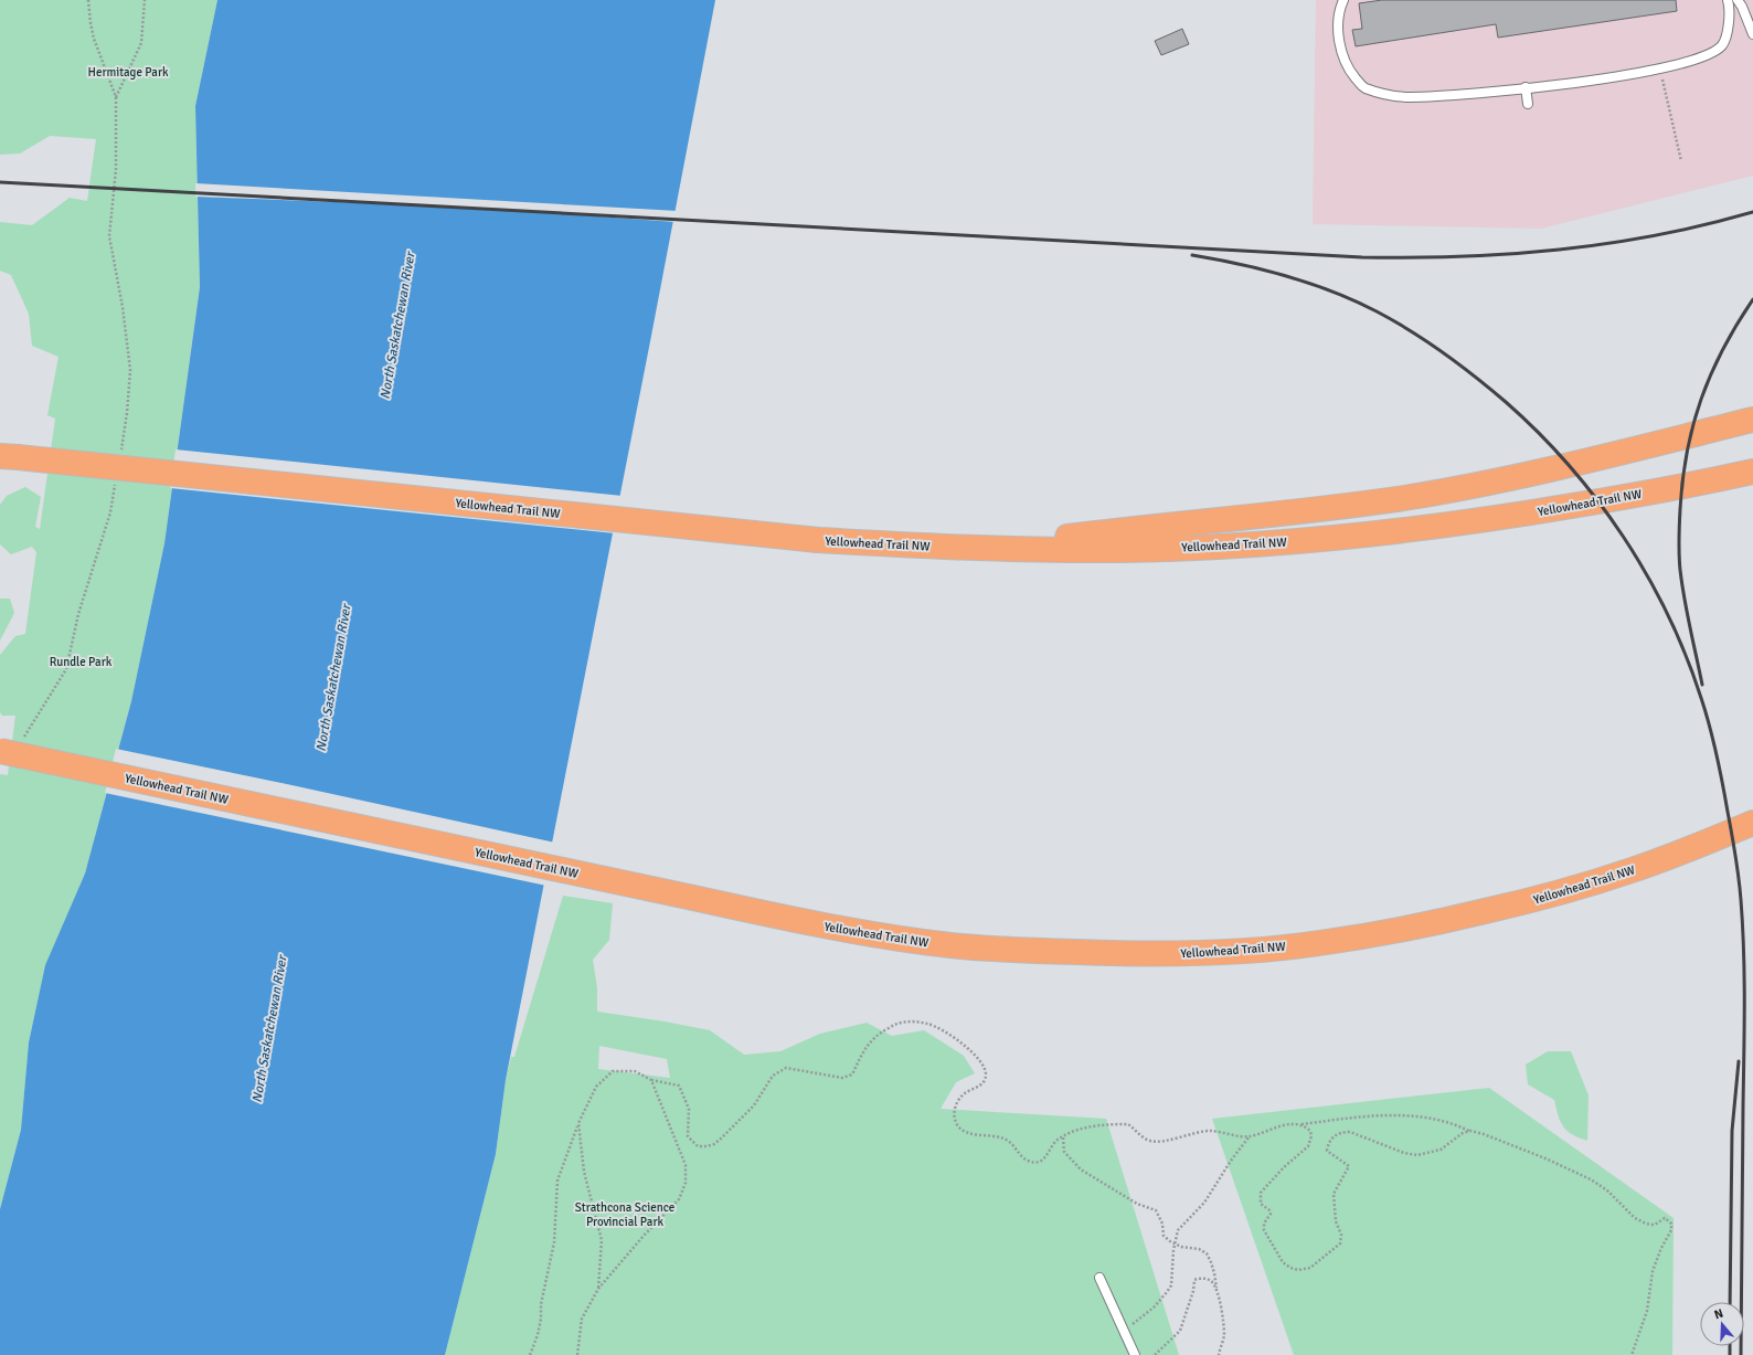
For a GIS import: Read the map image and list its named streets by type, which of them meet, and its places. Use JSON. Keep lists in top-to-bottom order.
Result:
{
  "streets": {
    "highway": ["Yellowhead Trail NW"]
  },
  "water": ["North Saskatchewan River"],
  "parks": ["Hermitage Park", "Rundle Park", "Strathcona Science Provincial Park"],
  "north": "top"
}
